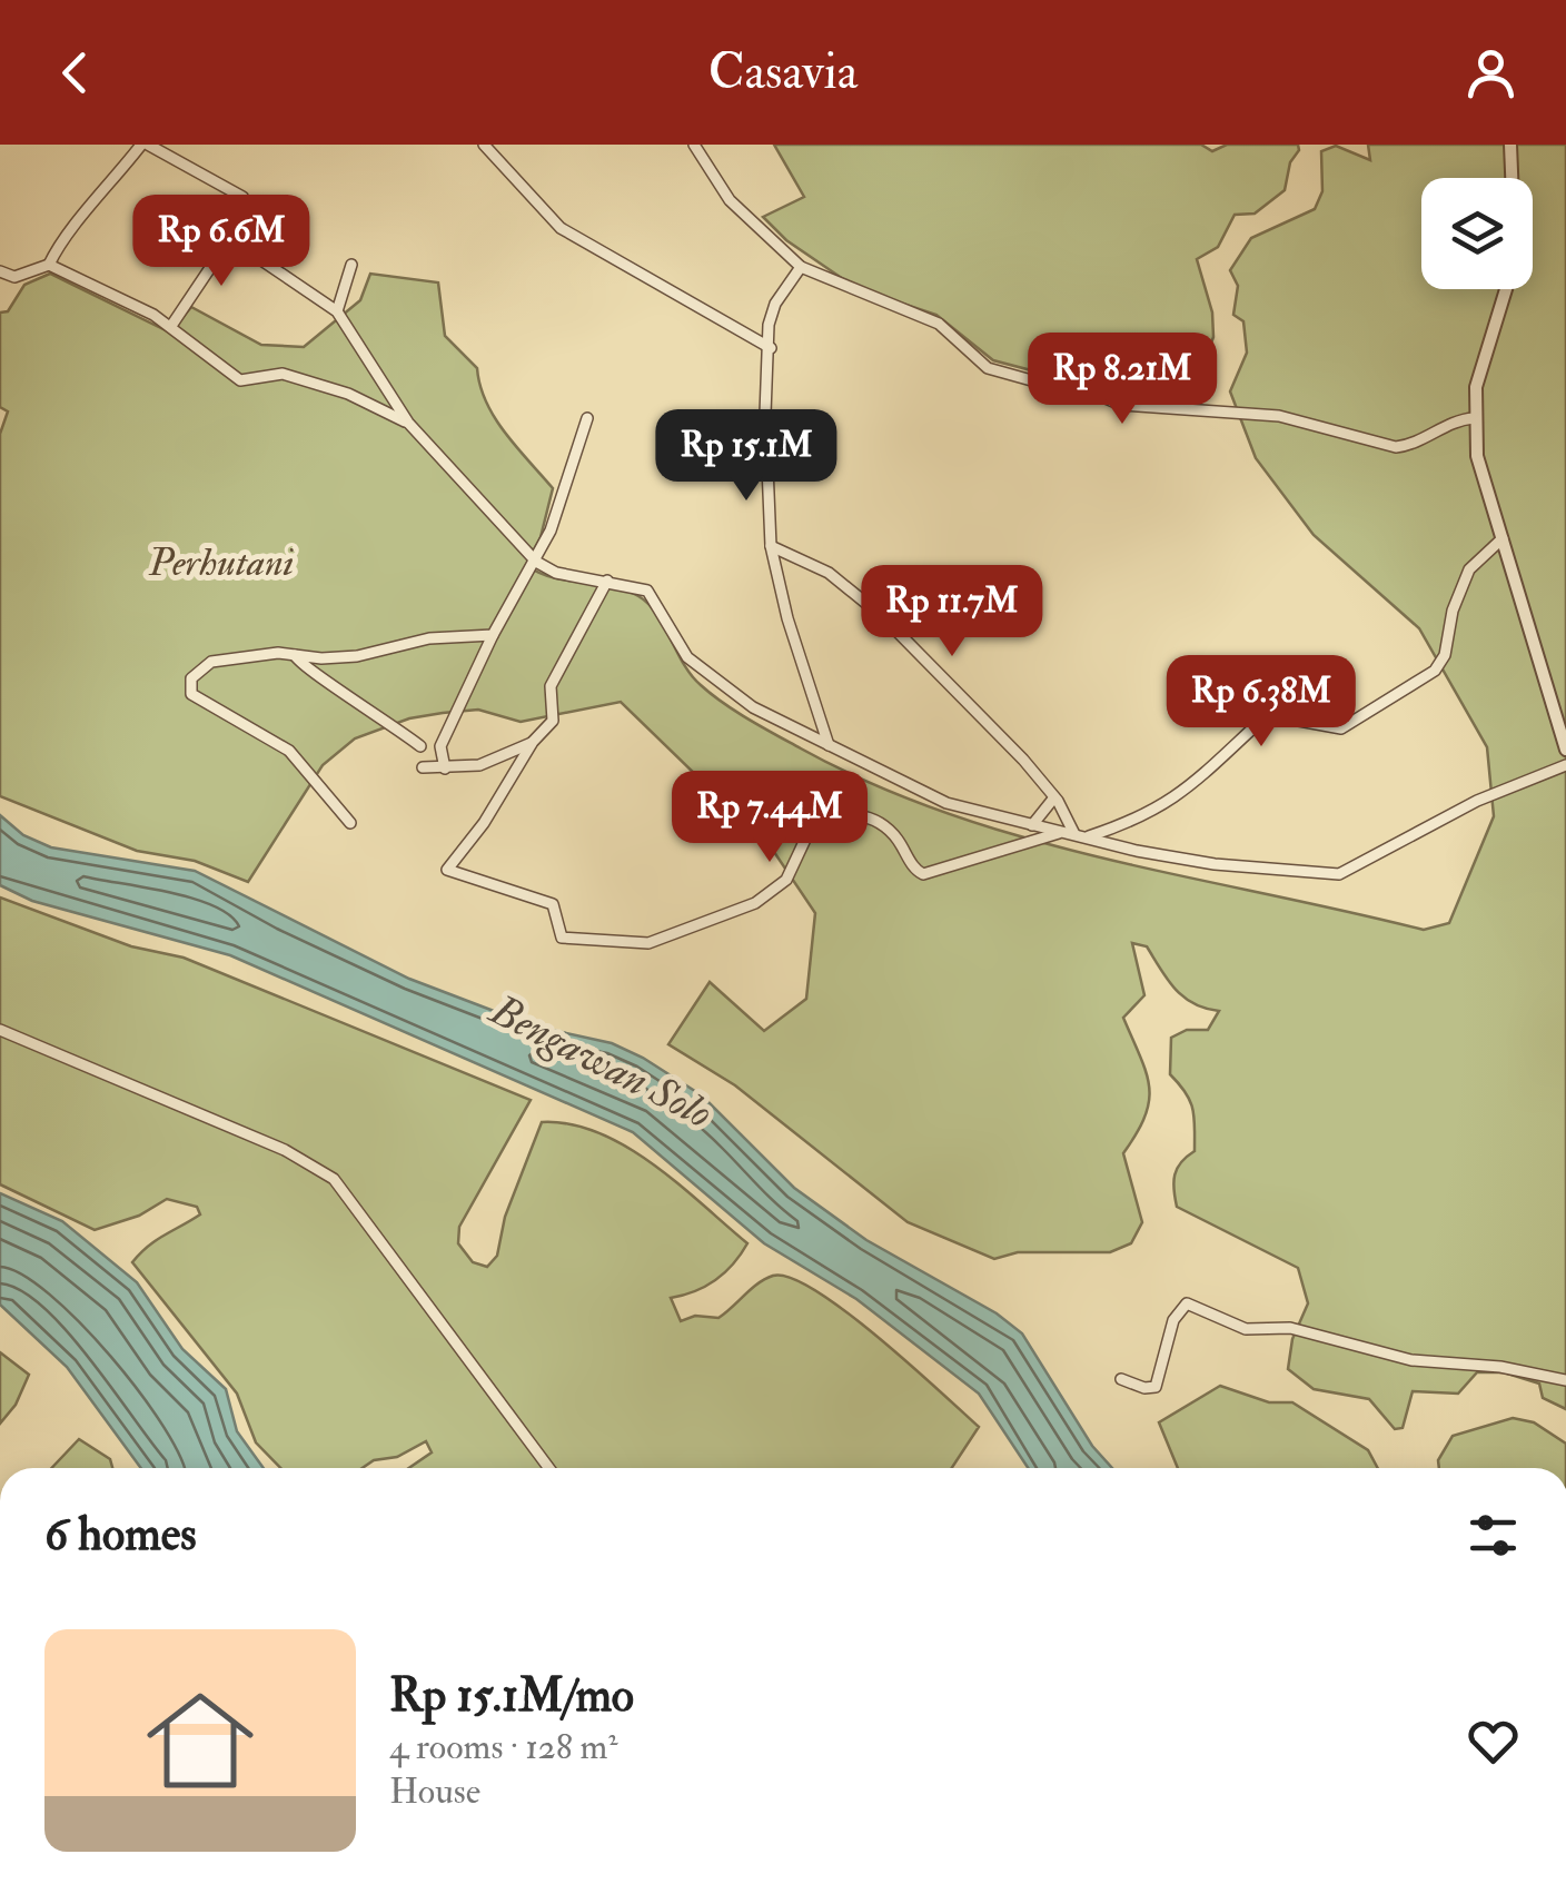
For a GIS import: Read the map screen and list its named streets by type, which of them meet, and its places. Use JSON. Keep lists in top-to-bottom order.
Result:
{
  "water": ["Bengawan Solo"],
  "parks": ["Perhutani"],
  "page": {
    "header": "Casavia",
    "price": [
      "Rp 6.6M",
      "Rp 8.21M",
      "Rp 15.1M",
      "Rp 11.7M",
      "Rp 6.38M",
      "Rp 7.44M"
    ],
    "heading": "6 homes",
    "list": [
      {
        "name": "Rp 15.1M/mo",
        "note": "4 rooms · 128 m² · House"
      }
    ]
  }
}
